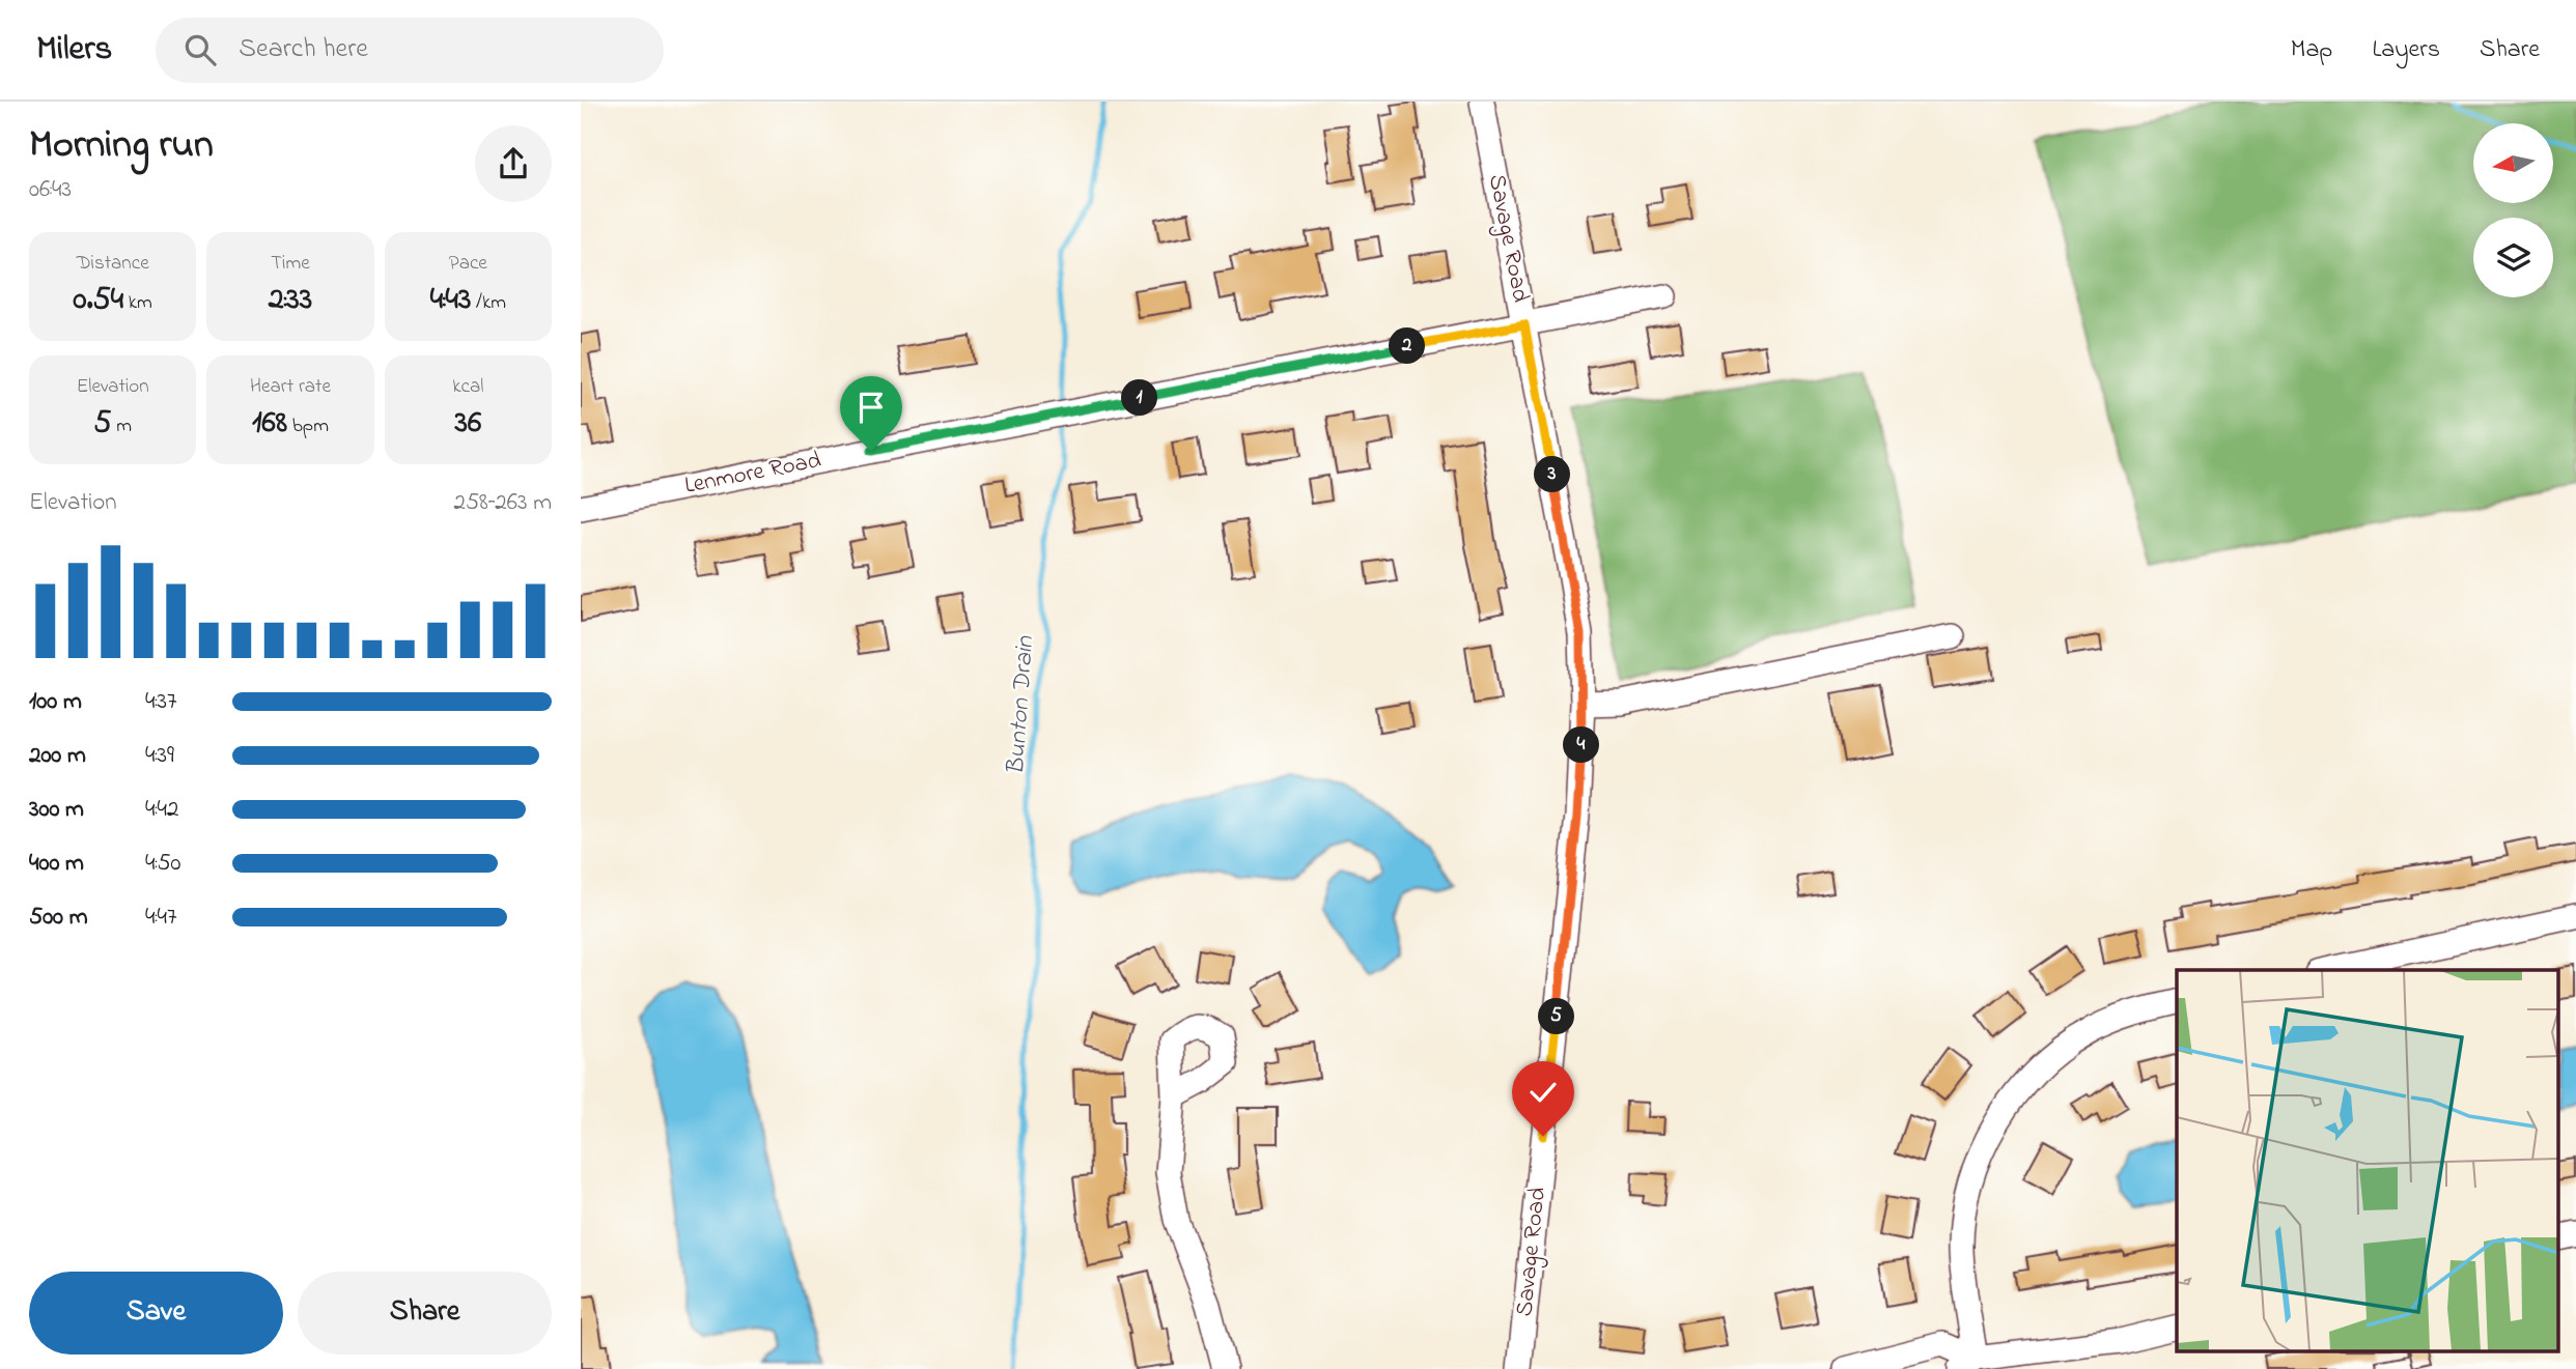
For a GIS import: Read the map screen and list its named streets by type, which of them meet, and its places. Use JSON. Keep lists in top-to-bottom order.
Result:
{
  "streets": {
    "street": ["Savage Road", "Lenmore Road"]
  },
  "crossings": [
    ["Savage Road", "Lenmore Road"]
  ],
  "water": ["Bunton Drain"],
  "north": "left",
  "page": {
    "header": "Milers",
    "search": "Search here",
    "nav": ["Map", "Layers", "Share"],
    "heading": ["Morning run", "06:43"],
    "stats": [
      ["Distance", "0.54 km"],
      ["Time", "2:33"],
      ["Pace", "4:43 /km"],
      ["Elevation", "5 m"],
      ["Heart rate", "168 bpm"],
      ["kcal", "36"]
    ],
    "pins": [
      "2",
      "1",
      "3",
      "4",
      "5"
    ],
    "chart": ["Elevation", "258–263 m"],
    "list": [
      {
        "name": "100 m",
        "note": "4:37"
      },
      {
        "name": "200 m",
        "note": "4:39"
      },
      {
        "name": "300 m",
        "note": "4:42"
      },
      {
        "name": "400 m",
        "note": "4:50"
      },
      {
        "name": "500 m",
        "note": "4:47"
      }
    ],
    "buttons": ["Save", "Share"]
  }
}
